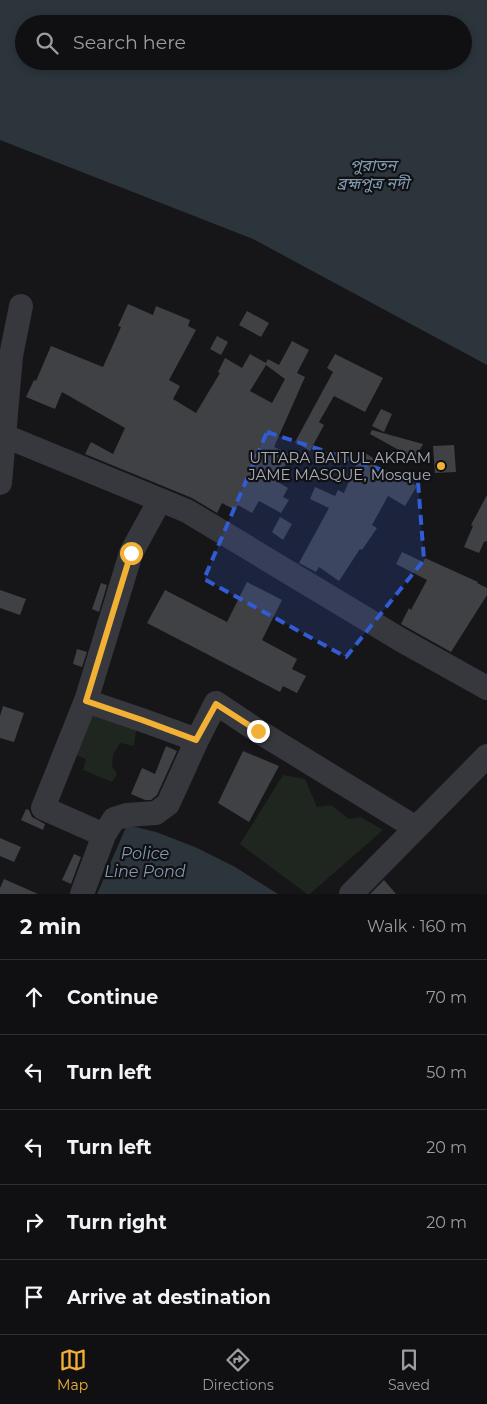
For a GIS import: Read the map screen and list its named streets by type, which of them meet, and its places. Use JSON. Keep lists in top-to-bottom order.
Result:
{
  "water": ["পুরাতন ব্রহ্মপুত্র নদী", "Police Line Pond"],
  "places": ["UTTARA BAITUL AKRAM JAME MASQUE, Mosque"],
  "page": {
    "search": "Search here",
    "heading": ["2 min", "Walk · 160 m"],
    "list": [
      ["Continue", "70 m"],
      ["Turn left", "50 m"],
      ["Turn left", "20 m"],
      ["Turn right", "20 m"],
      "Arrive at destination"
    ],
    "nav": ["Map", "Directions", "Saved"]
  }
}
